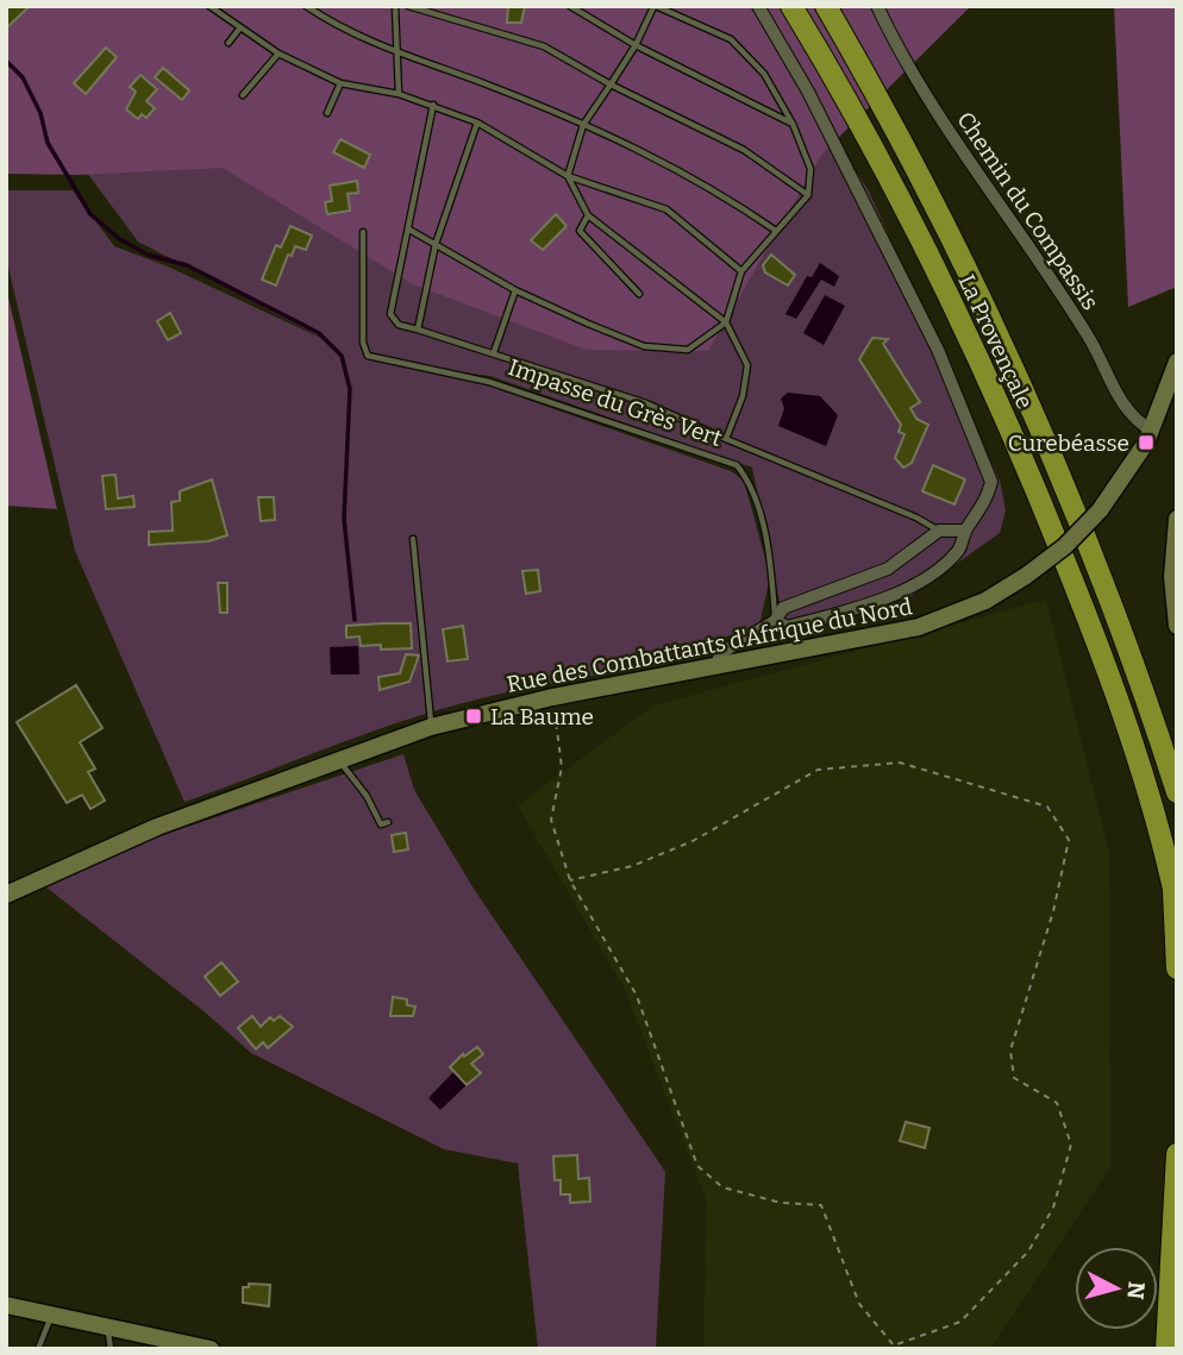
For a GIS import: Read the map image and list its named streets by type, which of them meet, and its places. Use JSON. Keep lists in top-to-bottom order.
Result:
{
  "streets": {
    "highway": ["La Provençale"],
    "main road": ["Rue des Combattants d'Afrique du Nord"],
    "street": ["Chemin du Compassis"],
    "lane": ["Impasse du Grès Vert"]
  },
  "crossings": [
    ["Chemin du Compassis", "Rue des Combattants d'Afrique du Nord"]
  ],
  "places": {
    "transit": ["Curebéasse", "La Baume"]
  },
  "north": "right"
}
